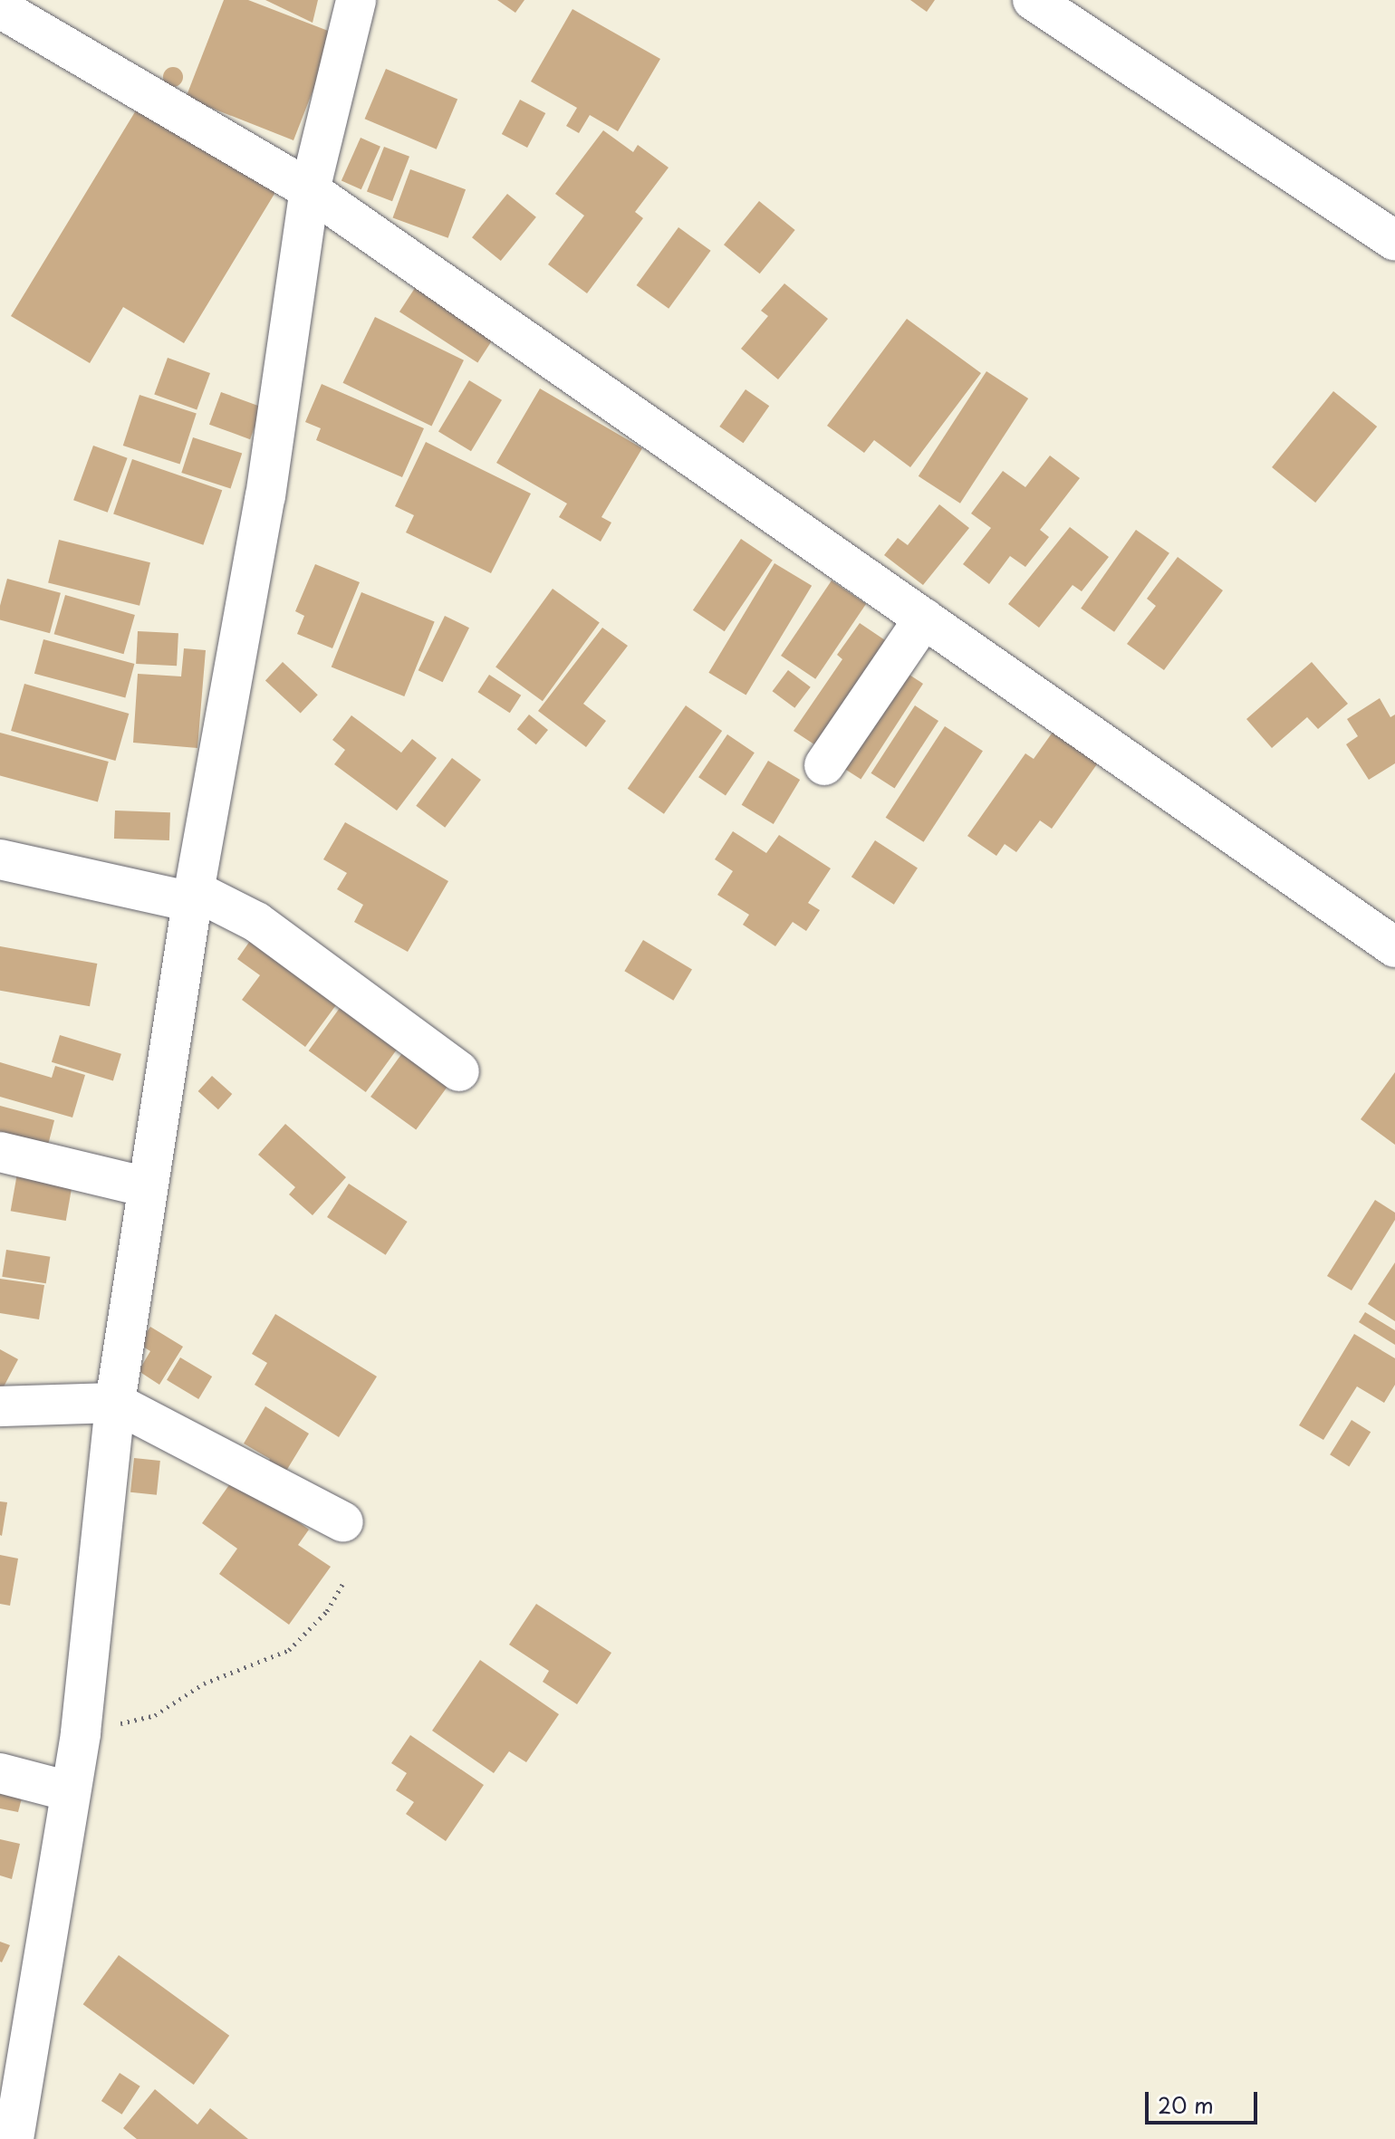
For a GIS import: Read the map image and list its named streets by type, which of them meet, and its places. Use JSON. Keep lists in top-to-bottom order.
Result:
{
  "scale_bar": "20 m"
}
